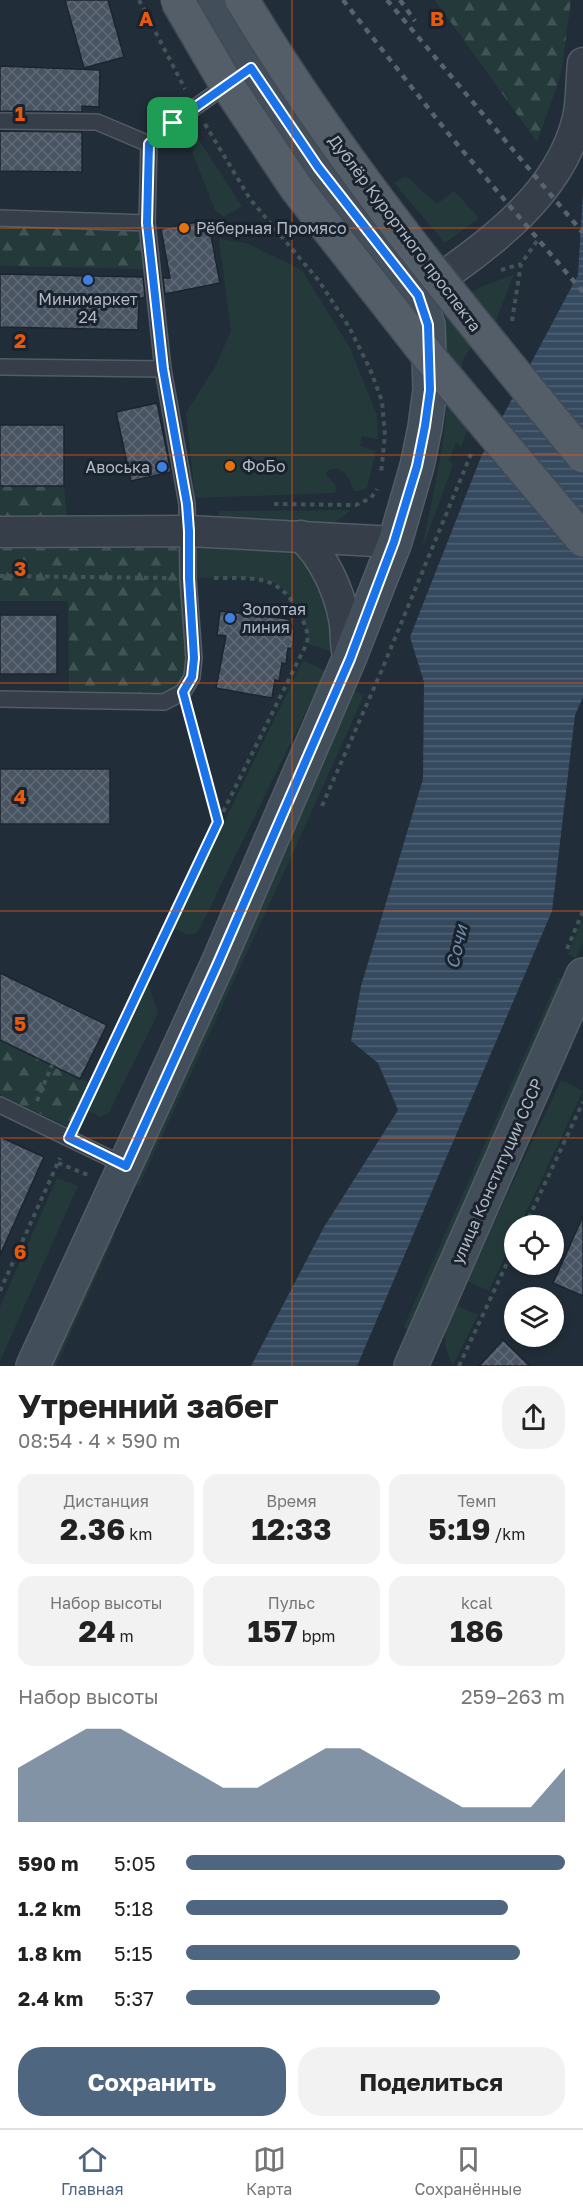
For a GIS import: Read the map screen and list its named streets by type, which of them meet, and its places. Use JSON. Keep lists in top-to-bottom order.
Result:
{
  "streets": {
    "main road": ["Дублёр Курортного проспекта"],
    "street": ["улица Конституции СССР"]
  },
  "water": ["Сочи"],
  "places": [
    "Рёберная Промясо",
    "Минимаркет 24",
    "ФоБо",
    "Авоська",
    "Золотая линия"
  ],
  "page": {
    "heading": ["Утренний забег", "08:54 · 4 × 590 m"],
    "stats": [
      ["Дистанция", "2.36 km"],
      ["Время", "12:33"],
      ["Темп", "5:19 /km"],
      ["Набор высоты", "24 m"],
      ["Пульс", "157 bpm"],
      ["kcal", "186"]
    ],
    "chart": ["Набор высоты", "259–263 m"],
    "list": [
      {
        "name": "590 m",
        "note": "5:05"
      },
      {
        "name": "1.2 km",
        "note": "5:18"
      },
      {
        "name": "1.8 km",
        "note": "5:15"
      },
      {
        "name": "2.4 km",
        "note": "5:37"
      }
    ],
    "buttons": ["Сохранить", "Поделиться"],
    "tabs": ["Главная", "Карта", "Сохранённые"]
  },
  "grid": {
    "columns": ["A", "B"],
    "rows": [
      "1",
      "2",
      "3",
      "4",
      "5",
      "6"
    ]
  }
}
